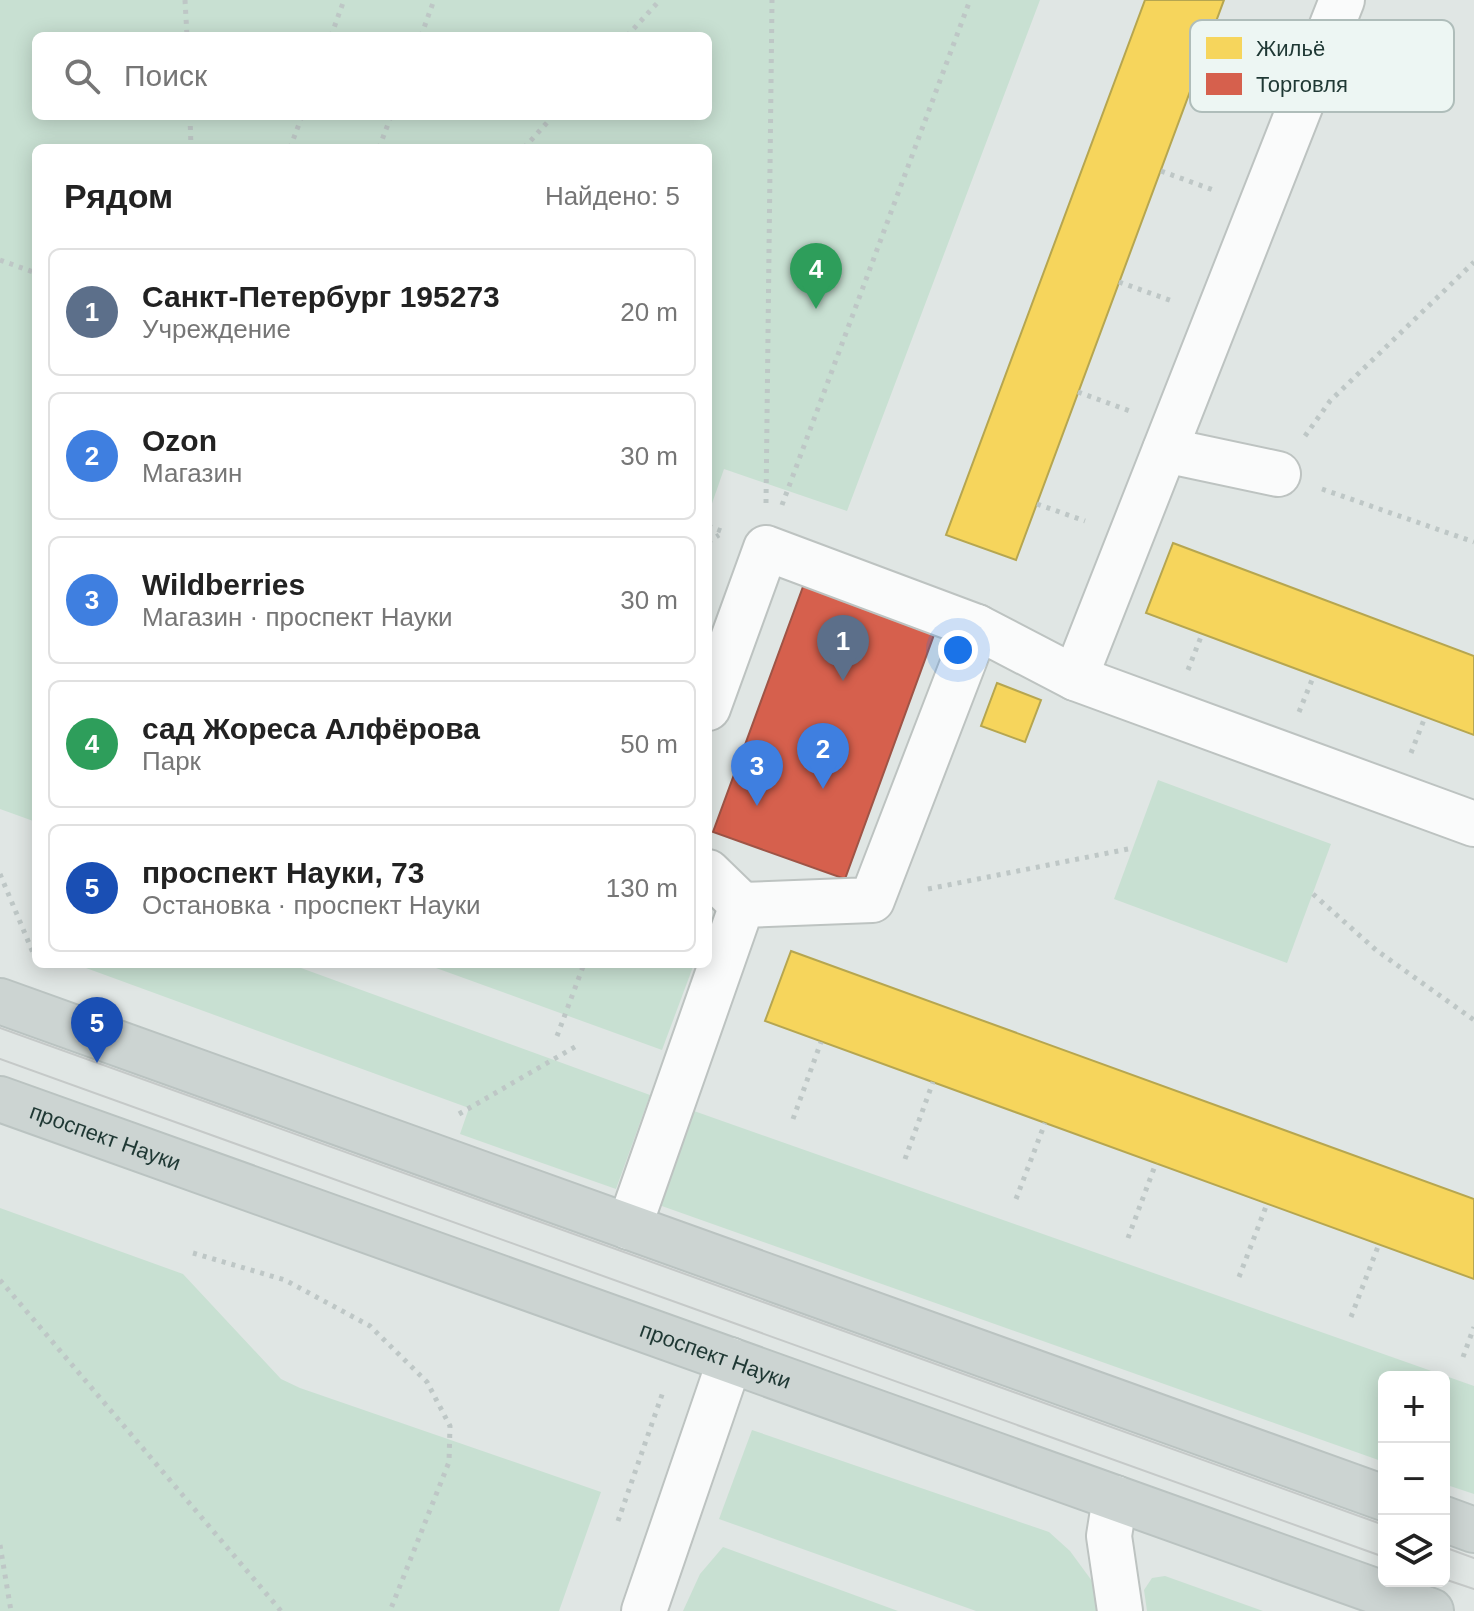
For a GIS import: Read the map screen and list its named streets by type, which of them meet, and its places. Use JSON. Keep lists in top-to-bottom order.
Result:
{
  "streets": {
    "main road": ["проспект Науки"]
  },
  "legend": ["Жильё", "Торговля"],
  "page": {
    "search": "Поиск",
    "heading": ["Рядом", "Найдено: 5"],
    "pins": [
      "4",
      "1",
      "2",
      "3",
      "5"
    ],
    "list": [
      {
        "mark": "1",
        "name": "Санкт-Петербург 195273",
        "note": "Учреждение",
        "value": "20 m"
      },
      {
        "mark": "2",
        "name": "Ozon",
        "note": "Магазин",
        "value": "30 m"
      },
      {
        "mark": "3",
        "name": "Wildberries",
        "note": "Магазин · проспект Науки",
        "value": "30 m"
      },
      {
        "mark": "4",
        "name": "сад Жореса Алфёрова",
        "note": "Парк",
        "value": "50 m"
      },
      {
        "mark": "5",
        "name": "проспект Науки, 73",
        "note": "Остановка · проспект Науки",
        "value": "130 m"
      }
    ],
    "map_buttons": ["+", "−"]
  }
}
